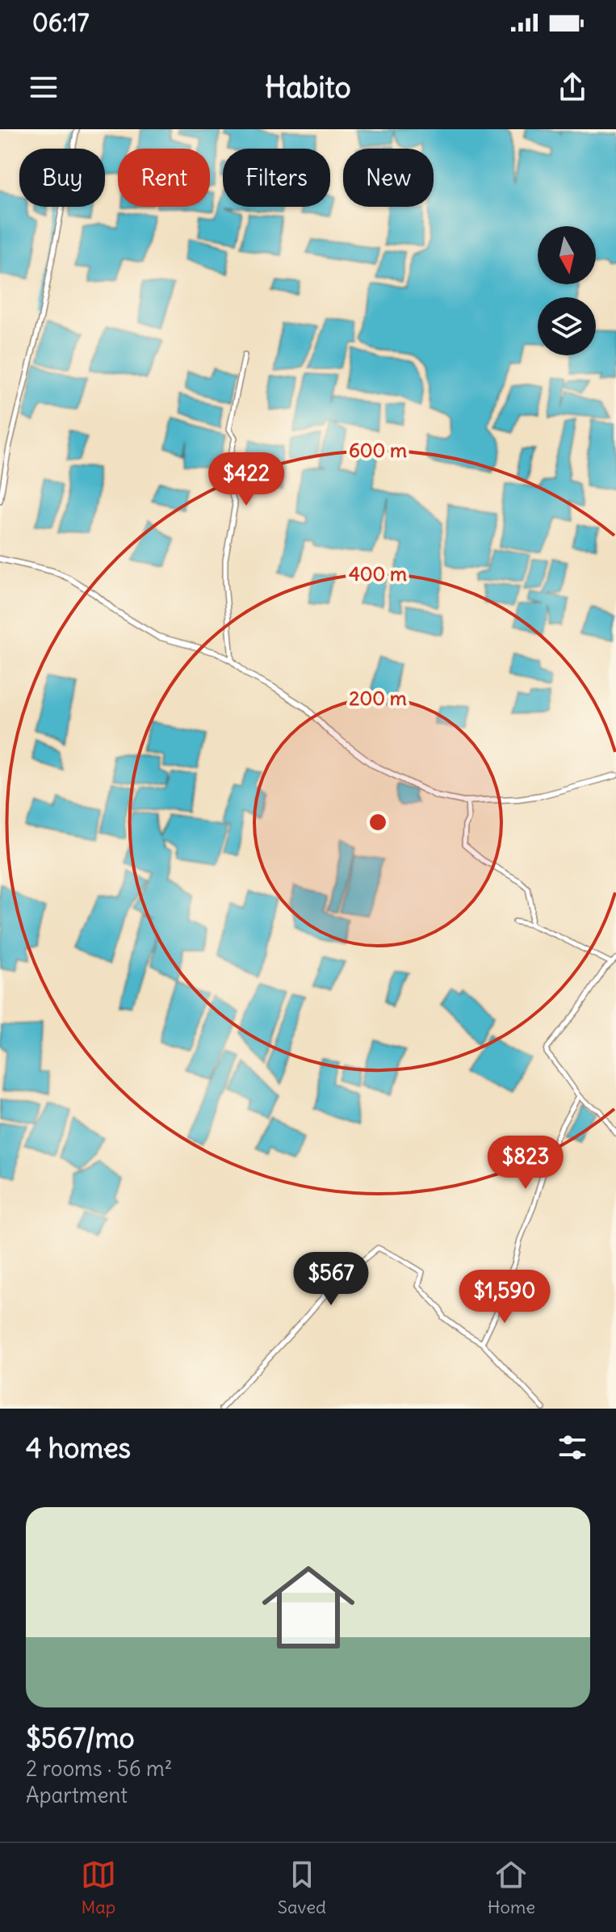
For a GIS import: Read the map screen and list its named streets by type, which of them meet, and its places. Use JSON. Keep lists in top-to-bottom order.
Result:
{
  "north": "bottom",
  "page": {
    "status": "06:17",
    "header": "Habito",
    "chip": [
      "Buy",
      "Rent",
      "Filters",
      "New"
    ],
    "price": [
      "$422",
      "$823",
      "$567",
      "$1,590"
    ],
    "heading": "4 homes",
    "list": [
      {
        "name": "$567/mo",
        "note": "2 rooms · 56 m² · Apartment"
      }
    ],
    "tabs": ["Map", "Saved", "Home"]
  },
  "rings": ["600 m", "400 m", "200 m"]
}
